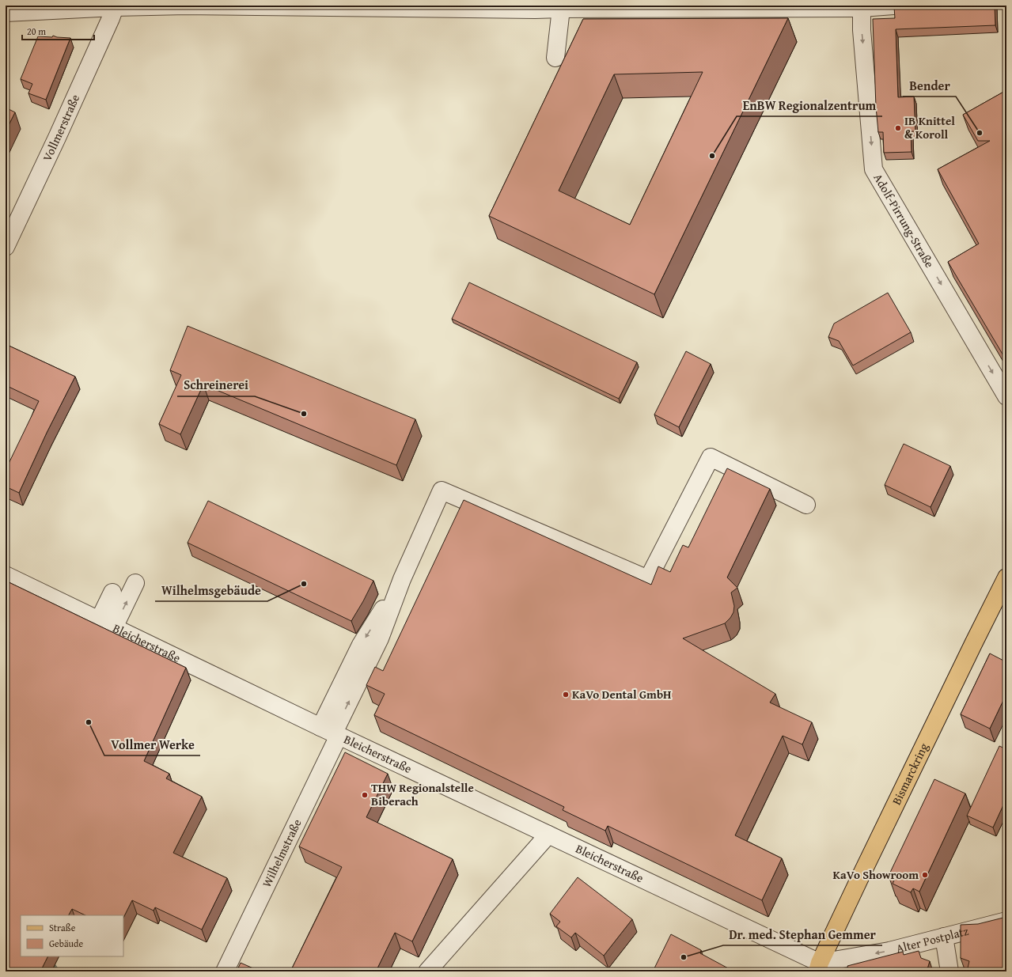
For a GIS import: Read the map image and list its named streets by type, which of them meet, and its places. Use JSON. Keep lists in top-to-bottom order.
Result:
{
  "streets": {
    "main road": ["Bismarckring"],
    "street": [
      "Vollmerstraße",
      "Adolf-Pirrung-Straße",
      "Bleicherstraße",
      "Wilhelmstraße",
      "Alter Postplatz"
    ]
  },
  "crossings": [
    ["Bleicherstraße", "Bismarckring"],
    ["Bleicherstraße", "Wilhelmstraße"],
    ["Bleicherstraße", "Alter Postplatz"],
    ["Bismarckring", "Alter Postplatz"]
  ],
  "one_way": ["Adolf-Pirrung-Straße", "Alter Postplatz"],
  "places": [
    "IB Knittel & Koroll",
    "Bender",
    "EnBW Regionalzentrum",
    "Schreinerei",
    "Wilhelmsgebäude",
    "KaVo Dental GmbH",
    "Vollmer Werke",
    "THW Regionalstelle Biberach",
    "KaVo Showroom",
    "Dr. med. Stephan Gemmer"
  ],
  "legend": ["Straße", "Gebäude"],
  "scale_bar": "20 m"
}
